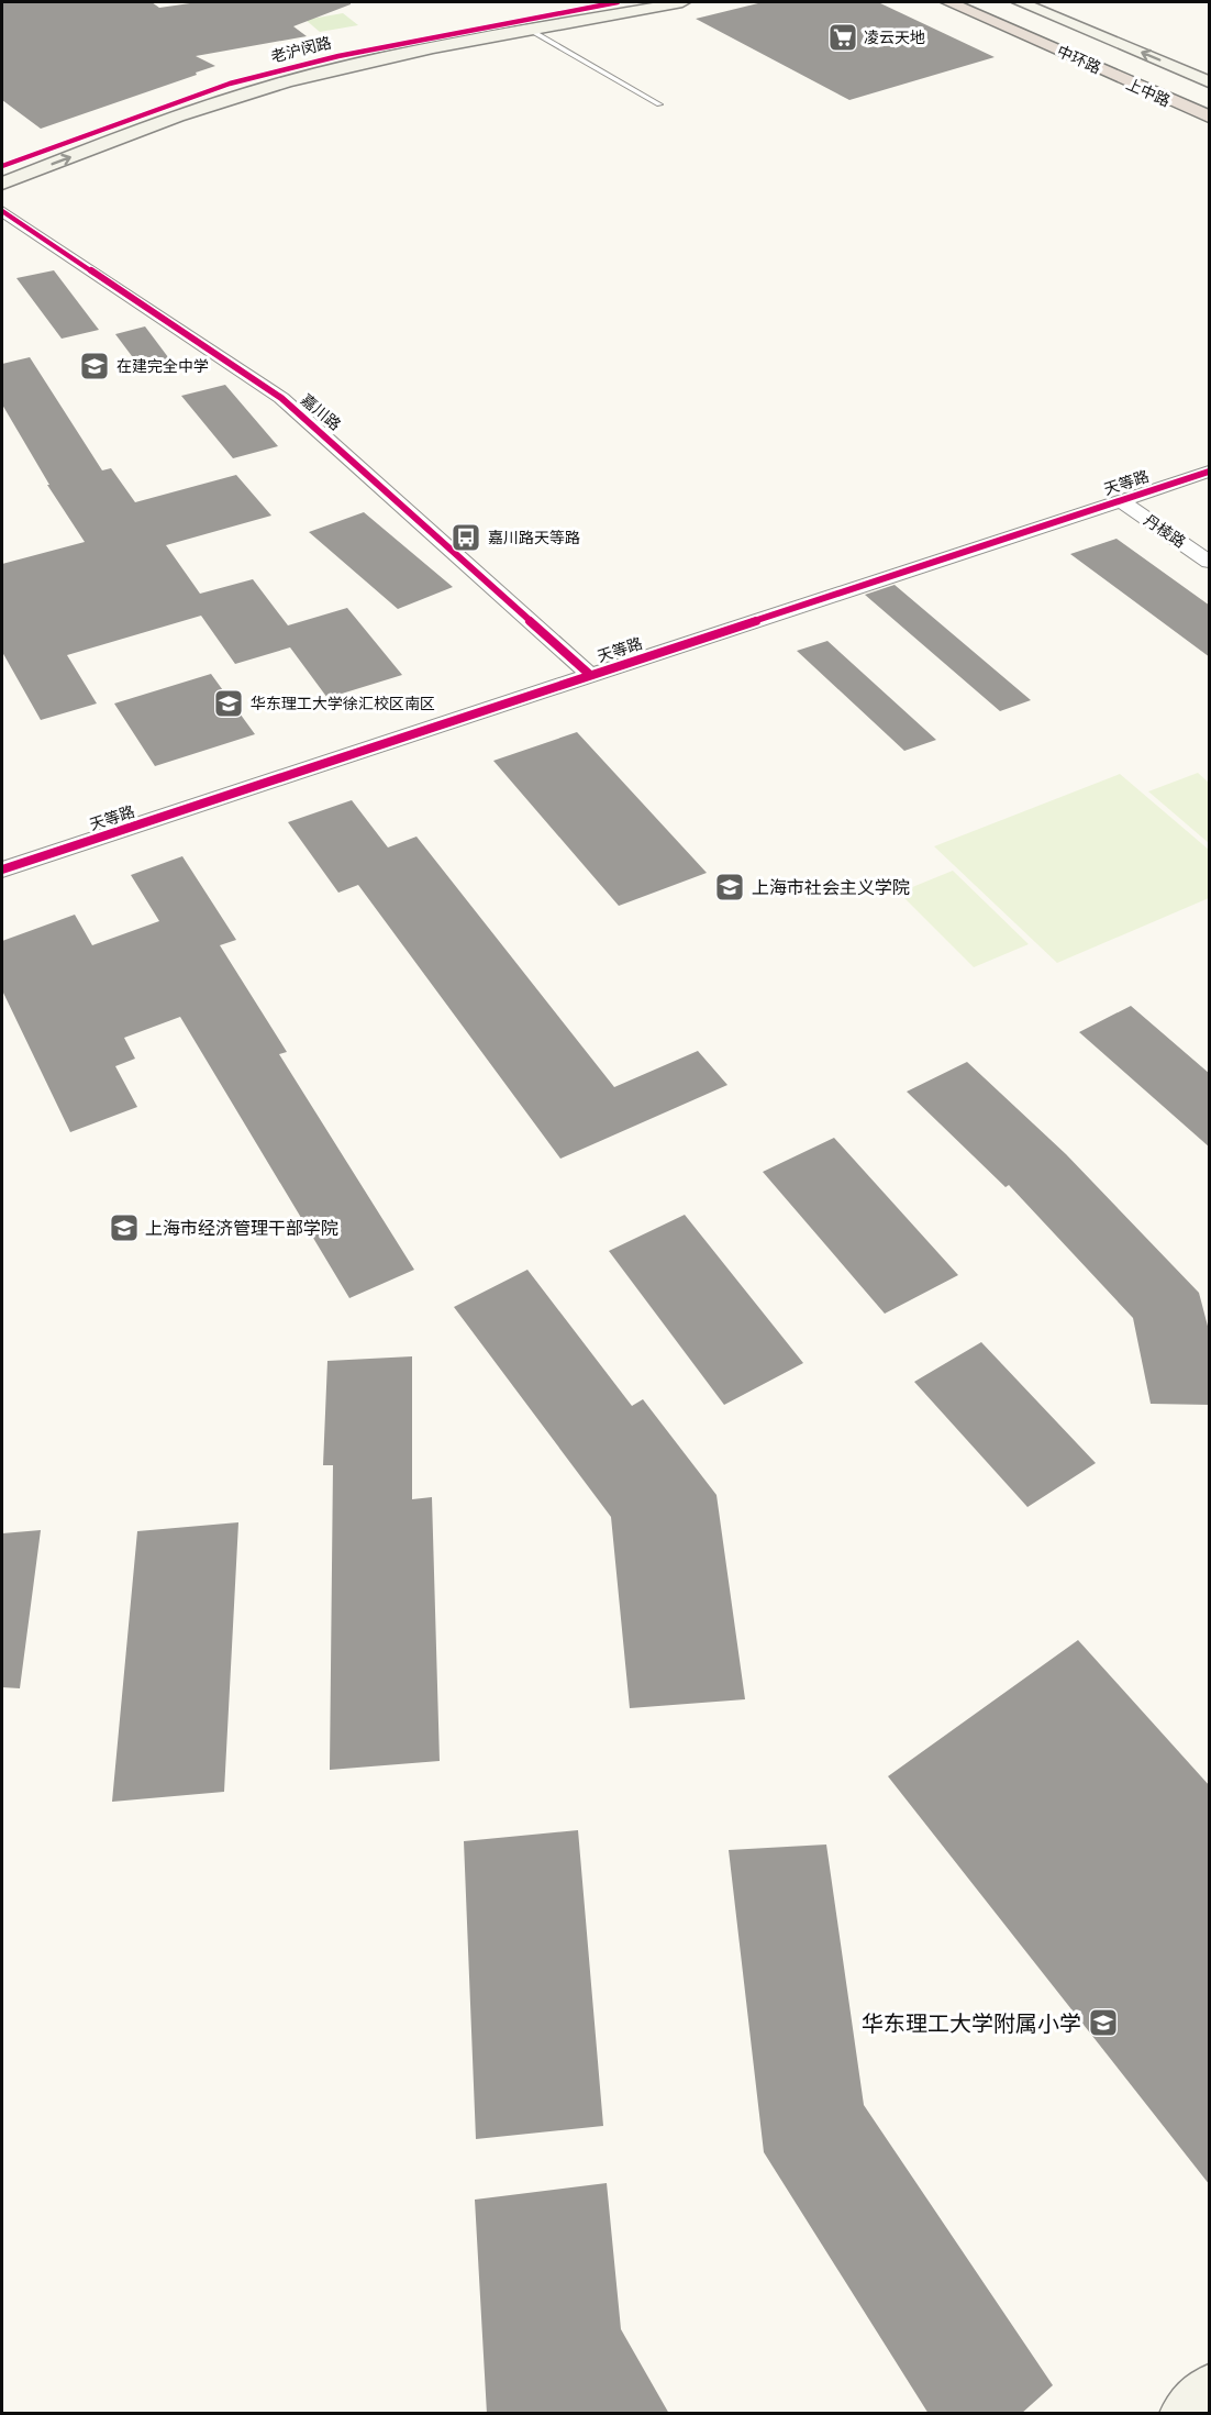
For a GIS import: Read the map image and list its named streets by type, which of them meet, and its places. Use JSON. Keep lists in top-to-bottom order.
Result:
{
  "streets": {
    "highway": ["中环路"],
    "main road": ["老沪闵路", "上中路"],
    "street": ["嘉川路", "天等路", "丹棱路"]
  },
  "crossings": [
    ["中环路", "上中路"],
    ["嘉川路", "天等路"],
    ["天等路", "丹棱路"]
  ],
  "places": {
    "supermarket": ["凌云天地"],
    "school or university": [
      "在建完全中学",
      "华东理工大学徐汇校区南区",
      "上海市社会主义学院",
      "上海市经济管理干部学院",
      "华东理工大学附属小学"
    ],
    "bus stop": ["嘉川路天等路"]
  }
}
